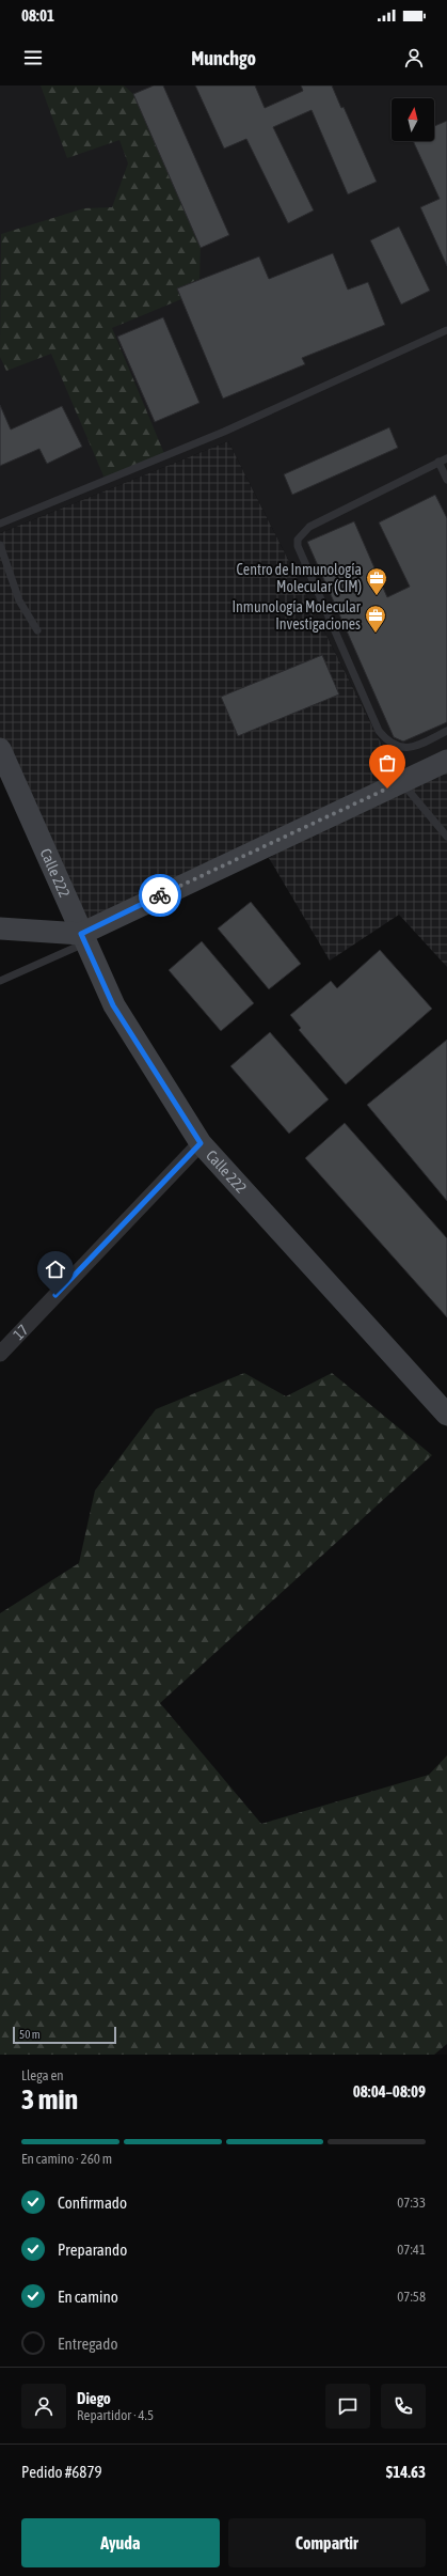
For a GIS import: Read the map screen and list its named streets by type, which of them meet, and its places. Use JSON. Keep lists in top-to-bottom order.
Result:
{
  "streets": {
    "main road": ["Calle 222"],
    "street": ["17"]
  },
  "crossings": [
    ["Calle 222", "17"]
  ],
  "places": {
    "office": ["Centro de Inmunología Molecular (CIM)", "Inmunología Molecular Investigaciones"]
  },
  "scale_bar": "50 m",
  "north": "top",
  "page": {
    "status": "08:01",
    "header": "Munchgo",
    "scale": "50 m",
    "heading": ["3 min", "Llega en", "08:04–08:09"],
    "panel": [
      "Diego",
      "Repartidor · 4.5",
      "Pedido #6879",
      "$14.63"
    ],
    "bar": "En camino · 260 m",
    "list": [
      ["Confirmado", "07:33"],
      ["Preparando", "07:41"],
      ["En camino", "07:58"],
      "Entregado"
    ],
    "buttons": ["Ayuda", "Compartir"]
  }
}
